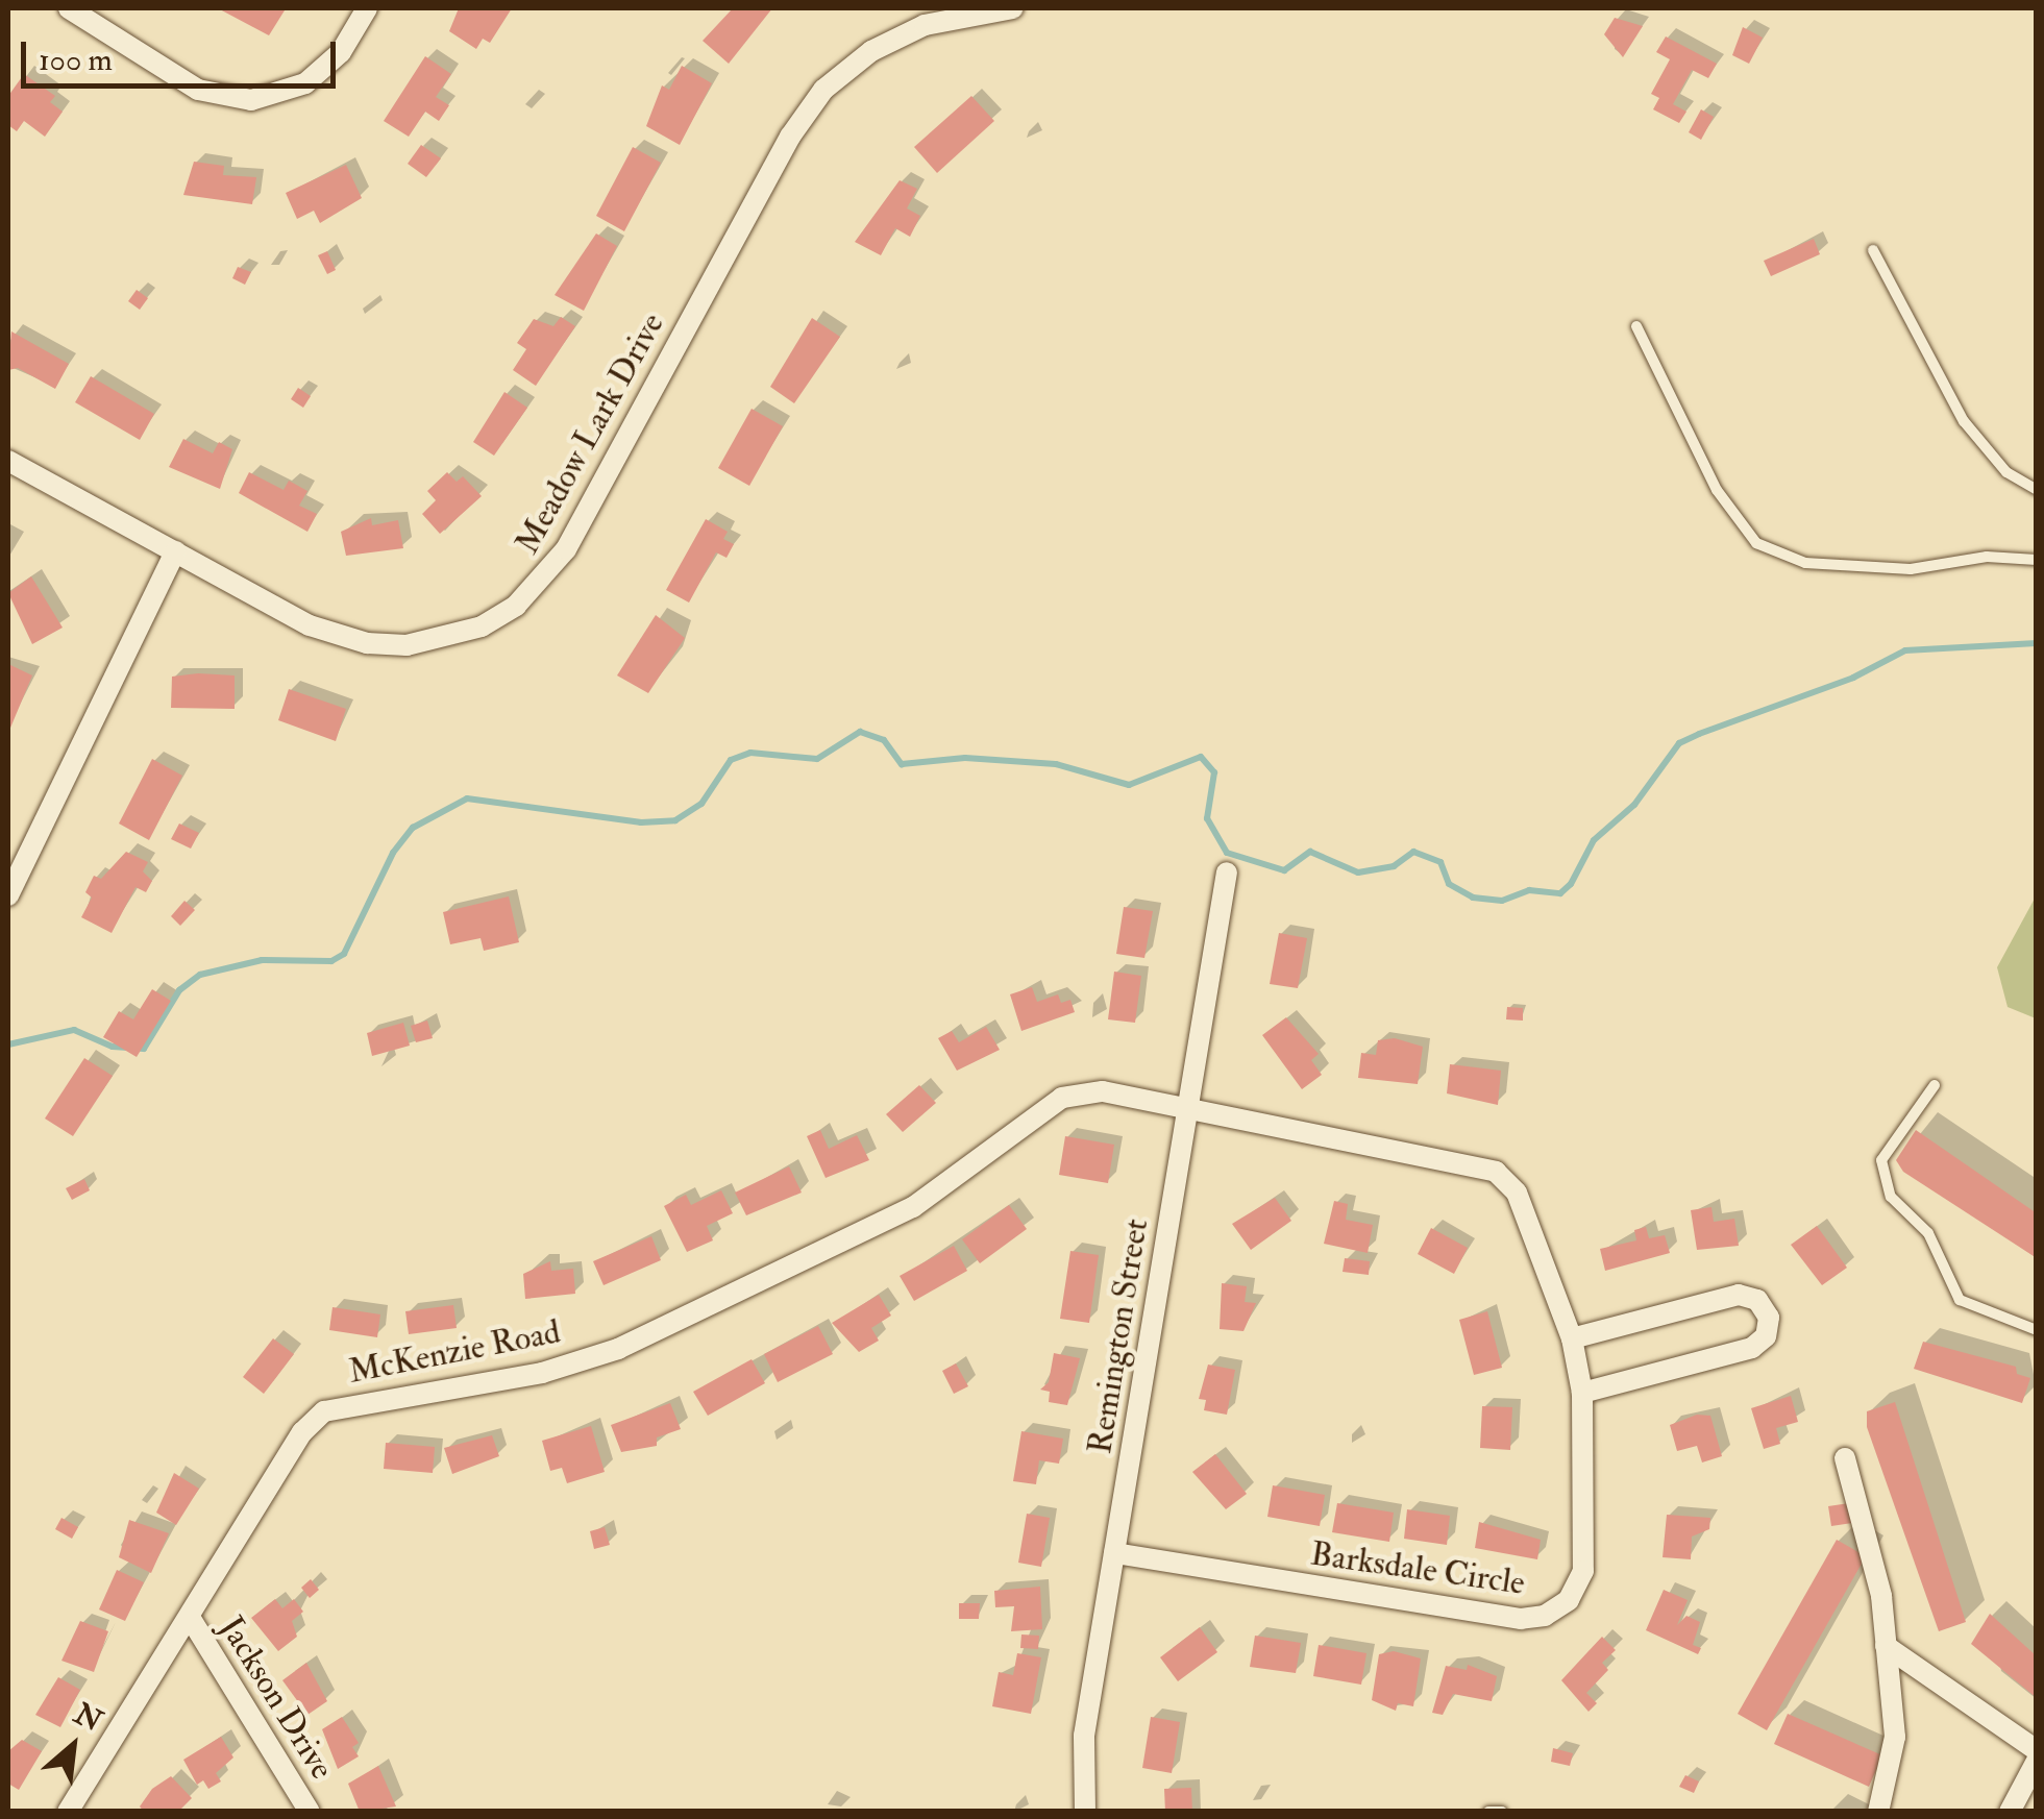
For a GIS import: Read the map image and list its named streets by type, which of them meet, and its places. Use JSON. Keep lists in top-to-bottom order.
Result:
{
  "streets": {
    "street": [
      "Meadow Lark Drive",
      "Remington Street",
      "McKenzie Road",
      "Barksdale Circle",
      "Jackson Drive"
    ]
  },
  "crossings": [
    ["Remington Street", "McKenzie Road"],
    ["Remington Street", "Barksdale Circle"],
    ["McKenzie Road", "Barksdale Circle"],
    ["McKenzie Road", "Jackson Drive"]
  ],
  "scale_bar": "100 m",
  "north": "top right"
}
